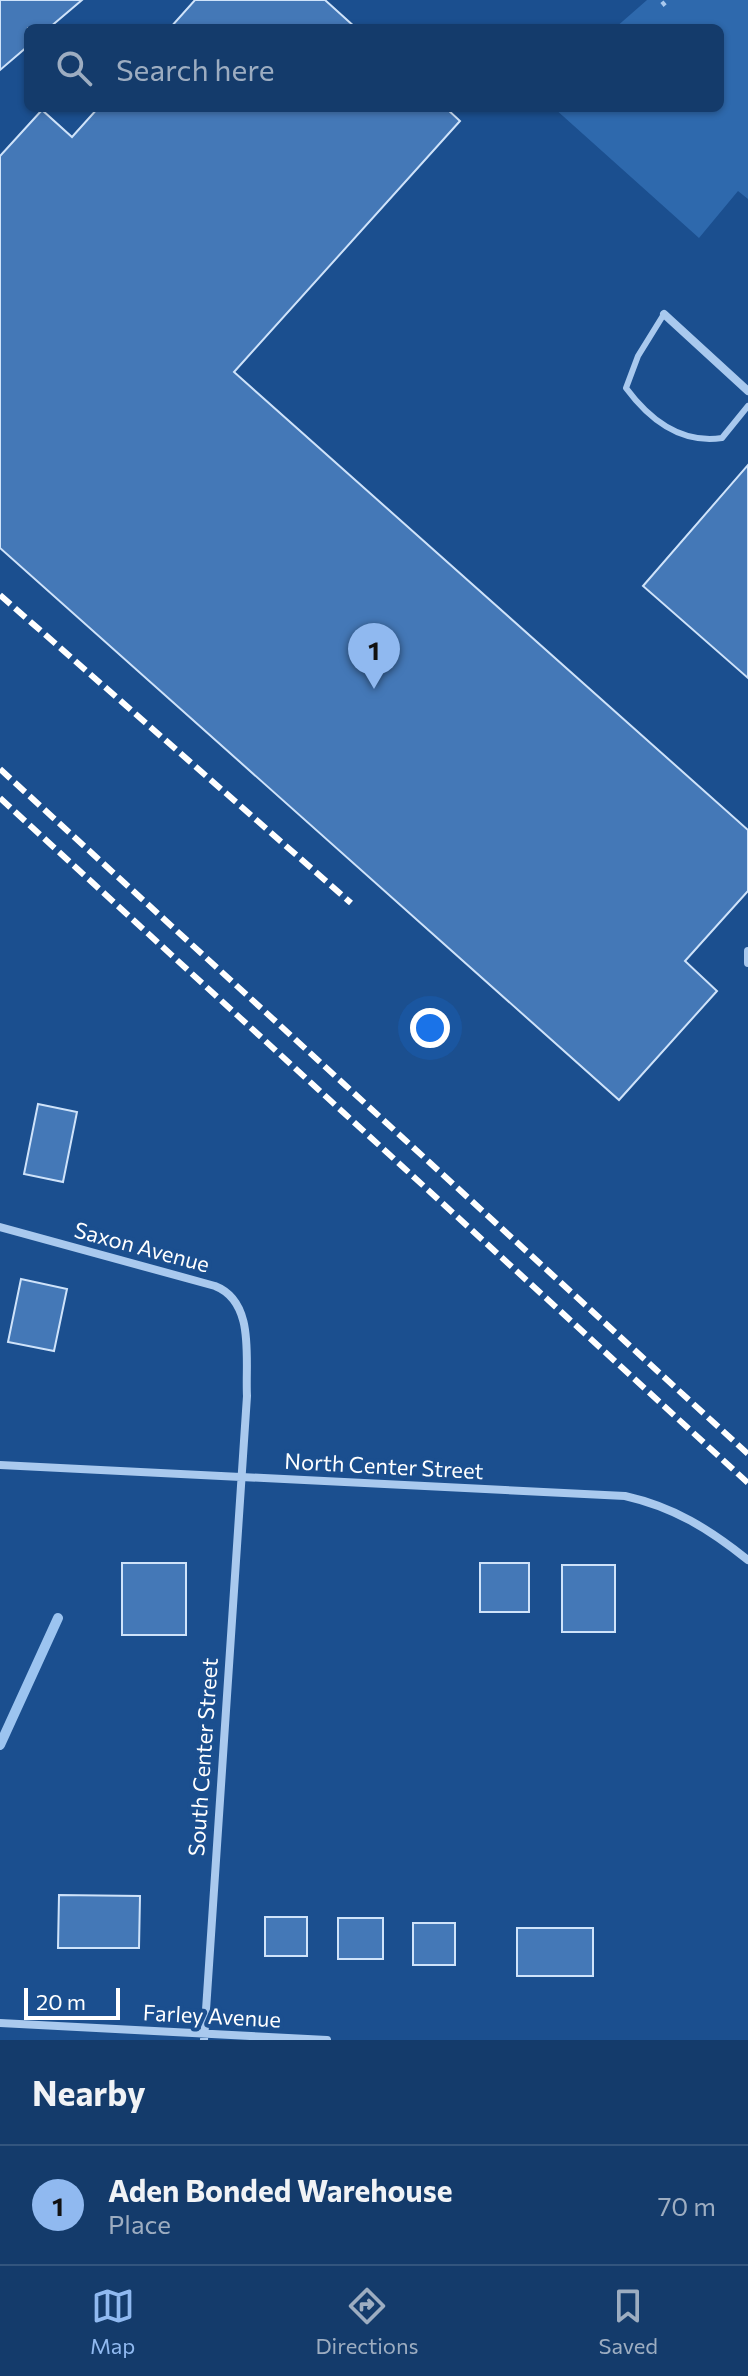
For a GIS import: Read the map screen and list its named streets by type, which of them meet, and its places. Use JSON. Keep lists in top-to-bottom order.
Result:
{
  "streets": {
    "street": [
      "Saxon Avenue",
      "North Center Street",
      "South Center Street",
      "Farley Avenue"
    ]
  },
  "crossings": [
    ["Saxon Avenue", "North Center Street"],
    ["Saxon Avenue", "South Center Street"],
    ["North Center Street", "South Center Street"],
    ["South Center Street", "Farley Avenue"]
  ],
  "scale_bar": "20 m",
  "page": {
    "search": "Search here",
    "pins": "1",
    "scale": "20 m",
    "heading": "Nearby",
    "list": [
      {
        "mark": "1",
        "name": "Aden Bonded Warehouse",
        "note": "Place",
        "value": "70 m"
      }
    ],
    "nav": ["Map", "Directions", "Saved"]
  }
}
